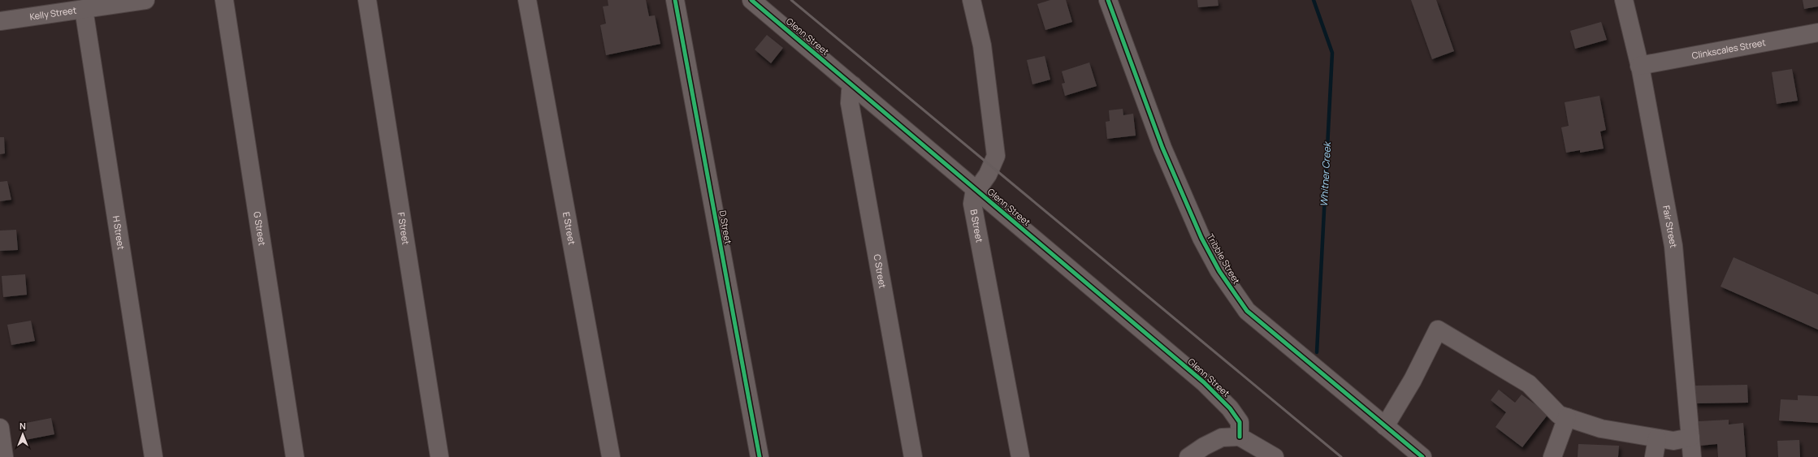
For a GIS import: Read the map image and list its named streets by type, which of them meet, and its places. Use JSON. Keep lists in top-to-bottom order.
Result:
{
  "streets": {
    "street": [
      "Kelly Street",
      "Glenn Street",
      "Clinkscales Street",
      "B Street",
      "Fair Street",
      "D Street",
      "G Street",
      "F Street",
      "E Street",
      "H Street",
      "Tribble Street",
      "C Street"
    ]
  },
  "crossings": [
    ["Kelly Street", "H Street"],
    ["Glenn Street", "B Street"],
    ["Glenn Street", "C Street"],
    ["Clinkscales Street", "Fair Street"]
  ],
  "water": ["Whitner Creek"],
  "north": "top"
}
